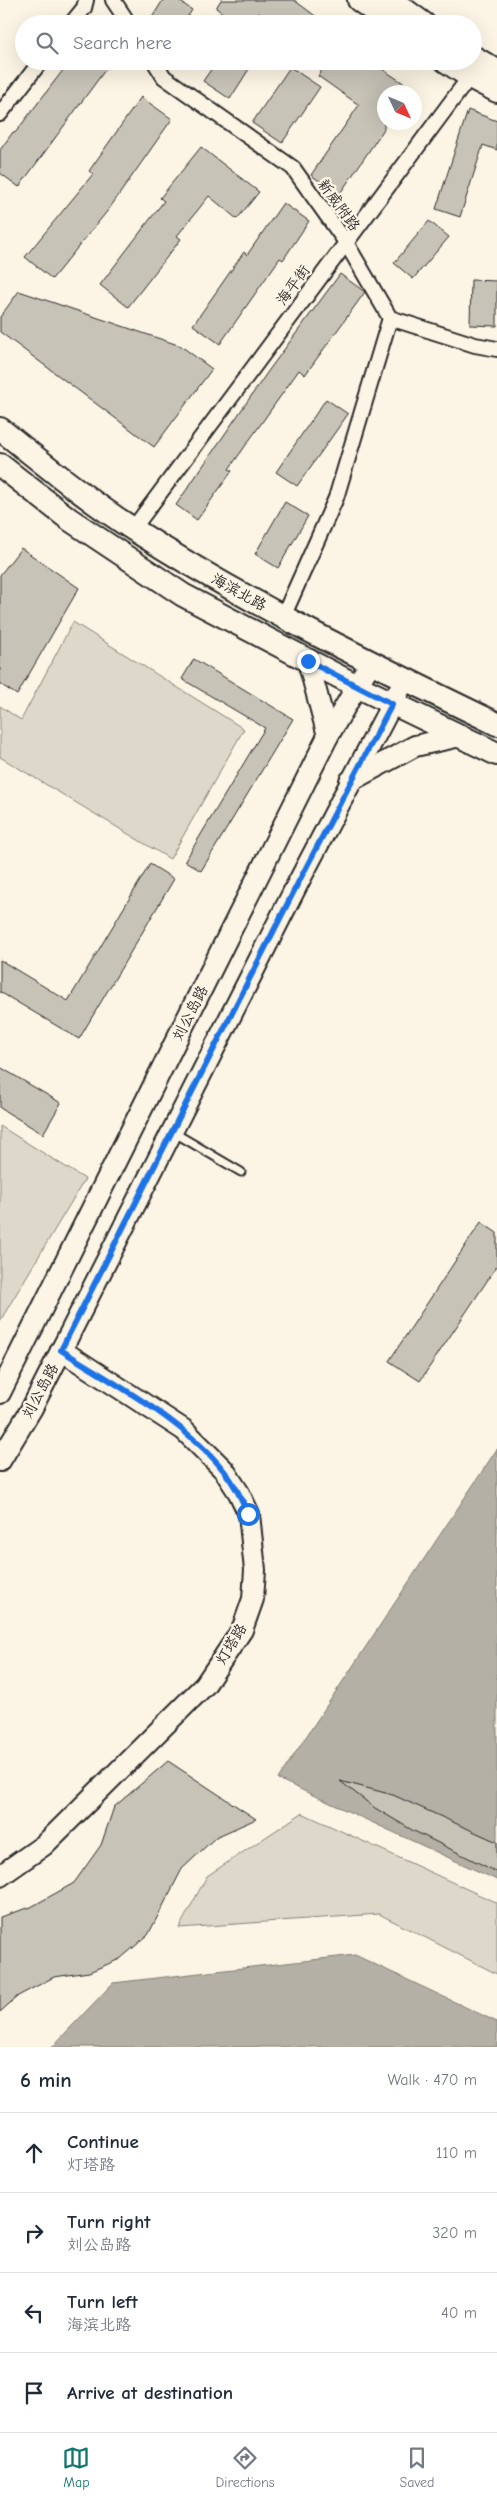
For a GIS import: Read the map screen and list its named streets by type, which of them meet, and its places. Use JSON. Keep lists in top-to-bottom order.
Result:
{
  "streets": {
    "main road": ["海滨北路", "刘公岛路", "灯塔路"],
    "street": ["新威附路", "海平街"]
  },
  "crossings": [
    ["新威附路", "海平街"],
    ["海平街", "海滨北路"],
    ["海滨北路", "刘公岛路"],
    ["刘公岛路", "灯塔路"]
  ],
  "north": "bottom right",
  "page": {
    "search": "Search here",
    "heading": ["6 min", "Walk · 470 m"],
    "list": [
      ["Continue", "灯塔路", "110 m"],
      ["Turn right", "刘公岛路", "320 m"],
      ["Turn left", "海滨北路", "40 m"],
      "Arrive at destination"
    ],
    "nav": ["Map", "Directions", "Saved"]
  }
}
